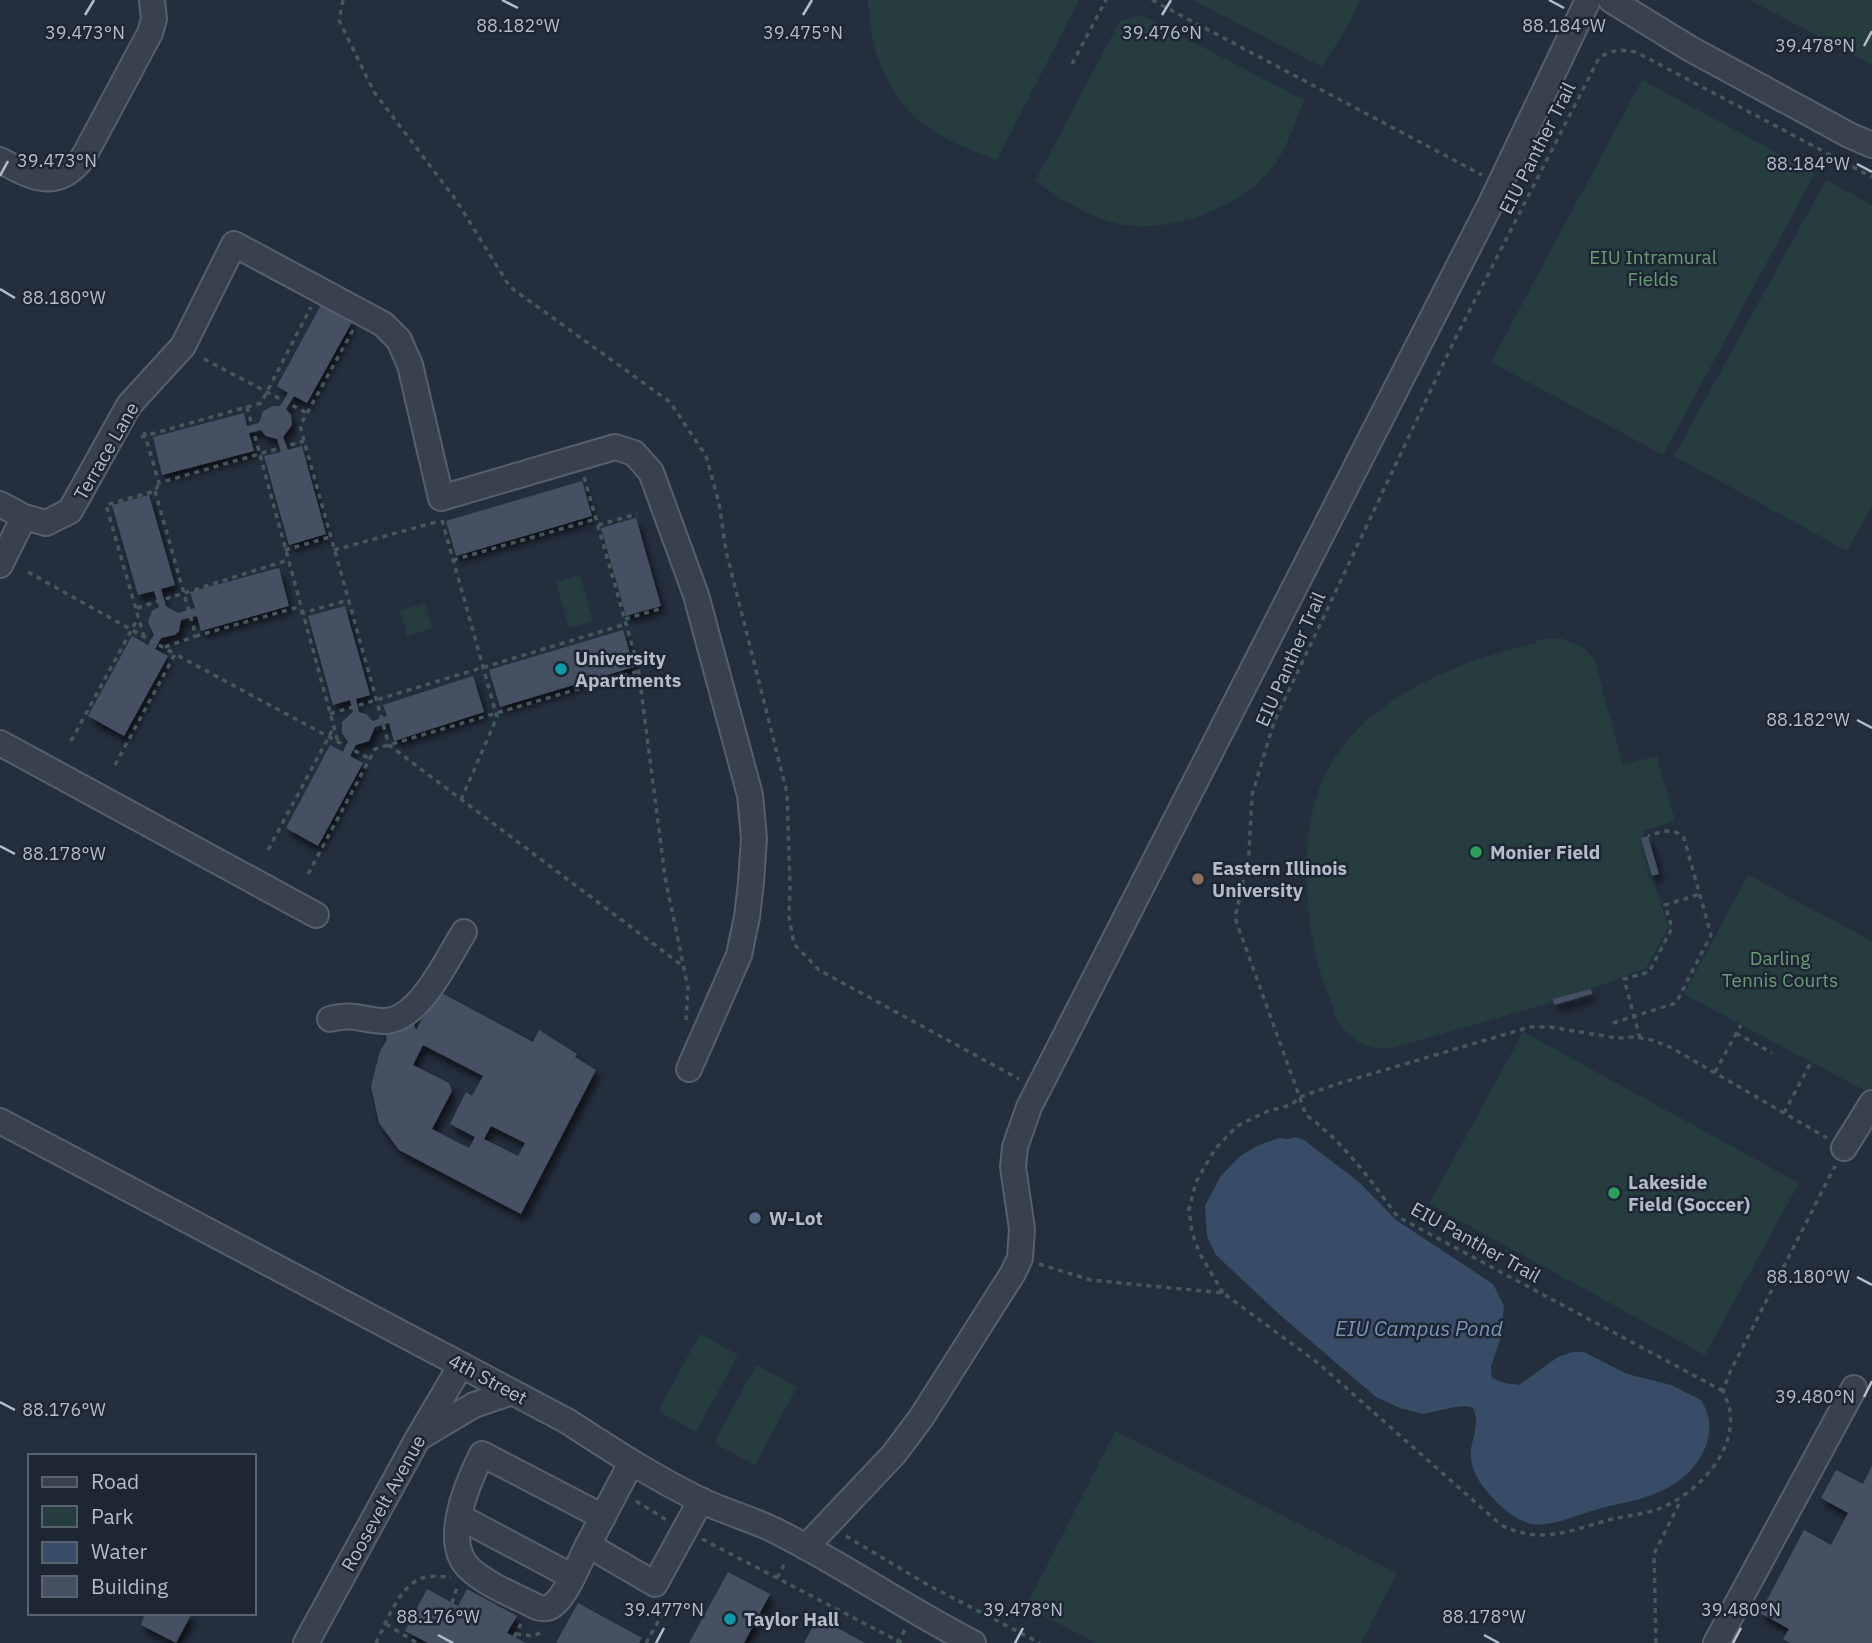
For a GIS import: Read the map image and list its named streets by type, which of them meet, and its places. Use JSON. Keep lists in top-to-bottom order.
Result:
{
  "streets": {
    "street": ["Terrace Lane", "4th Street", "Roosevelt Avenue"],
    "path": ["EIU Panther Trail"]
  },
  "crossings": [
    ["4th Street", "Roosevelt Avenue"]
  ],
  "water": ["EIU Campus Pond"],
  "parks": ["EIU Intramural Fields", "Darling Tennis Courts"],
  "places": [
    "University Apartments",
    "Monier Field",
    "Eastern Illinois University",
    "Lakeside Field (Soccer)",
    "W-Lot",
    "Taylor Hall"
  ],
  "legend": [
    "Road",
    "Park",
    "Water",
    "Building"
  ],
  "coordinates": [
    "88.182°W",
    "88.184°W",
    "39.473°N",
    "39.475°N",
    "39.476°N",
    "39.478°N",
    "88.180°W",
    "88.178°W",
    "39.480°N",
    "88.176°W",
    "39.477°N"
  ]
}
